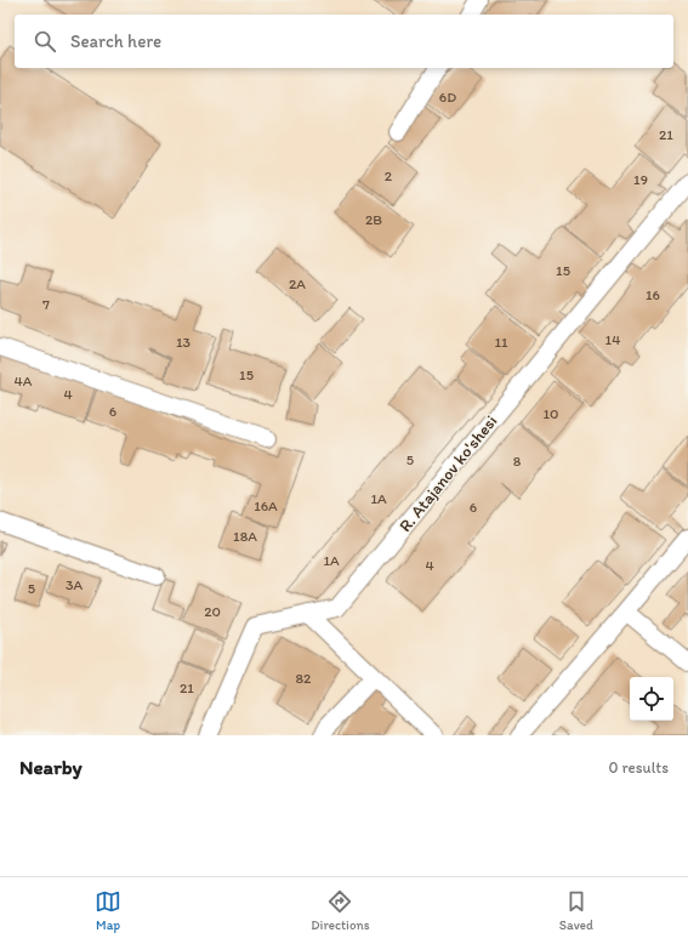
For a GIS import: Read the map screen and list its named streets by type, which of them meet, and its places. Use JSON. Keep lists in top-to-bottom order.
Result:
{
  "streets": {
    "street": ["R. Atajanov ko'shesi"]
  },
  "house_numbers": [
    "6D",
    "21",
    "2",
    "19",
    "2B",
    "15",
    "2A",
    "16",
    "7",
    "14",
    "13",
    "11",
    "15",
    "4A",
    "4",
    "6",
    "10",
    "5",
    "8",
    "1A",
    "16A",
    "6",
    "18A",
    "1A",
    "4",
    "3A",
    "5",
    "20",
    "82",
    "21"
  ],
  "page": {
    "search": "Search here",
    "heading": ["Nearby", "0 results"],
    "nav": ["Map", "Directions", "Saved"]
  }
}
